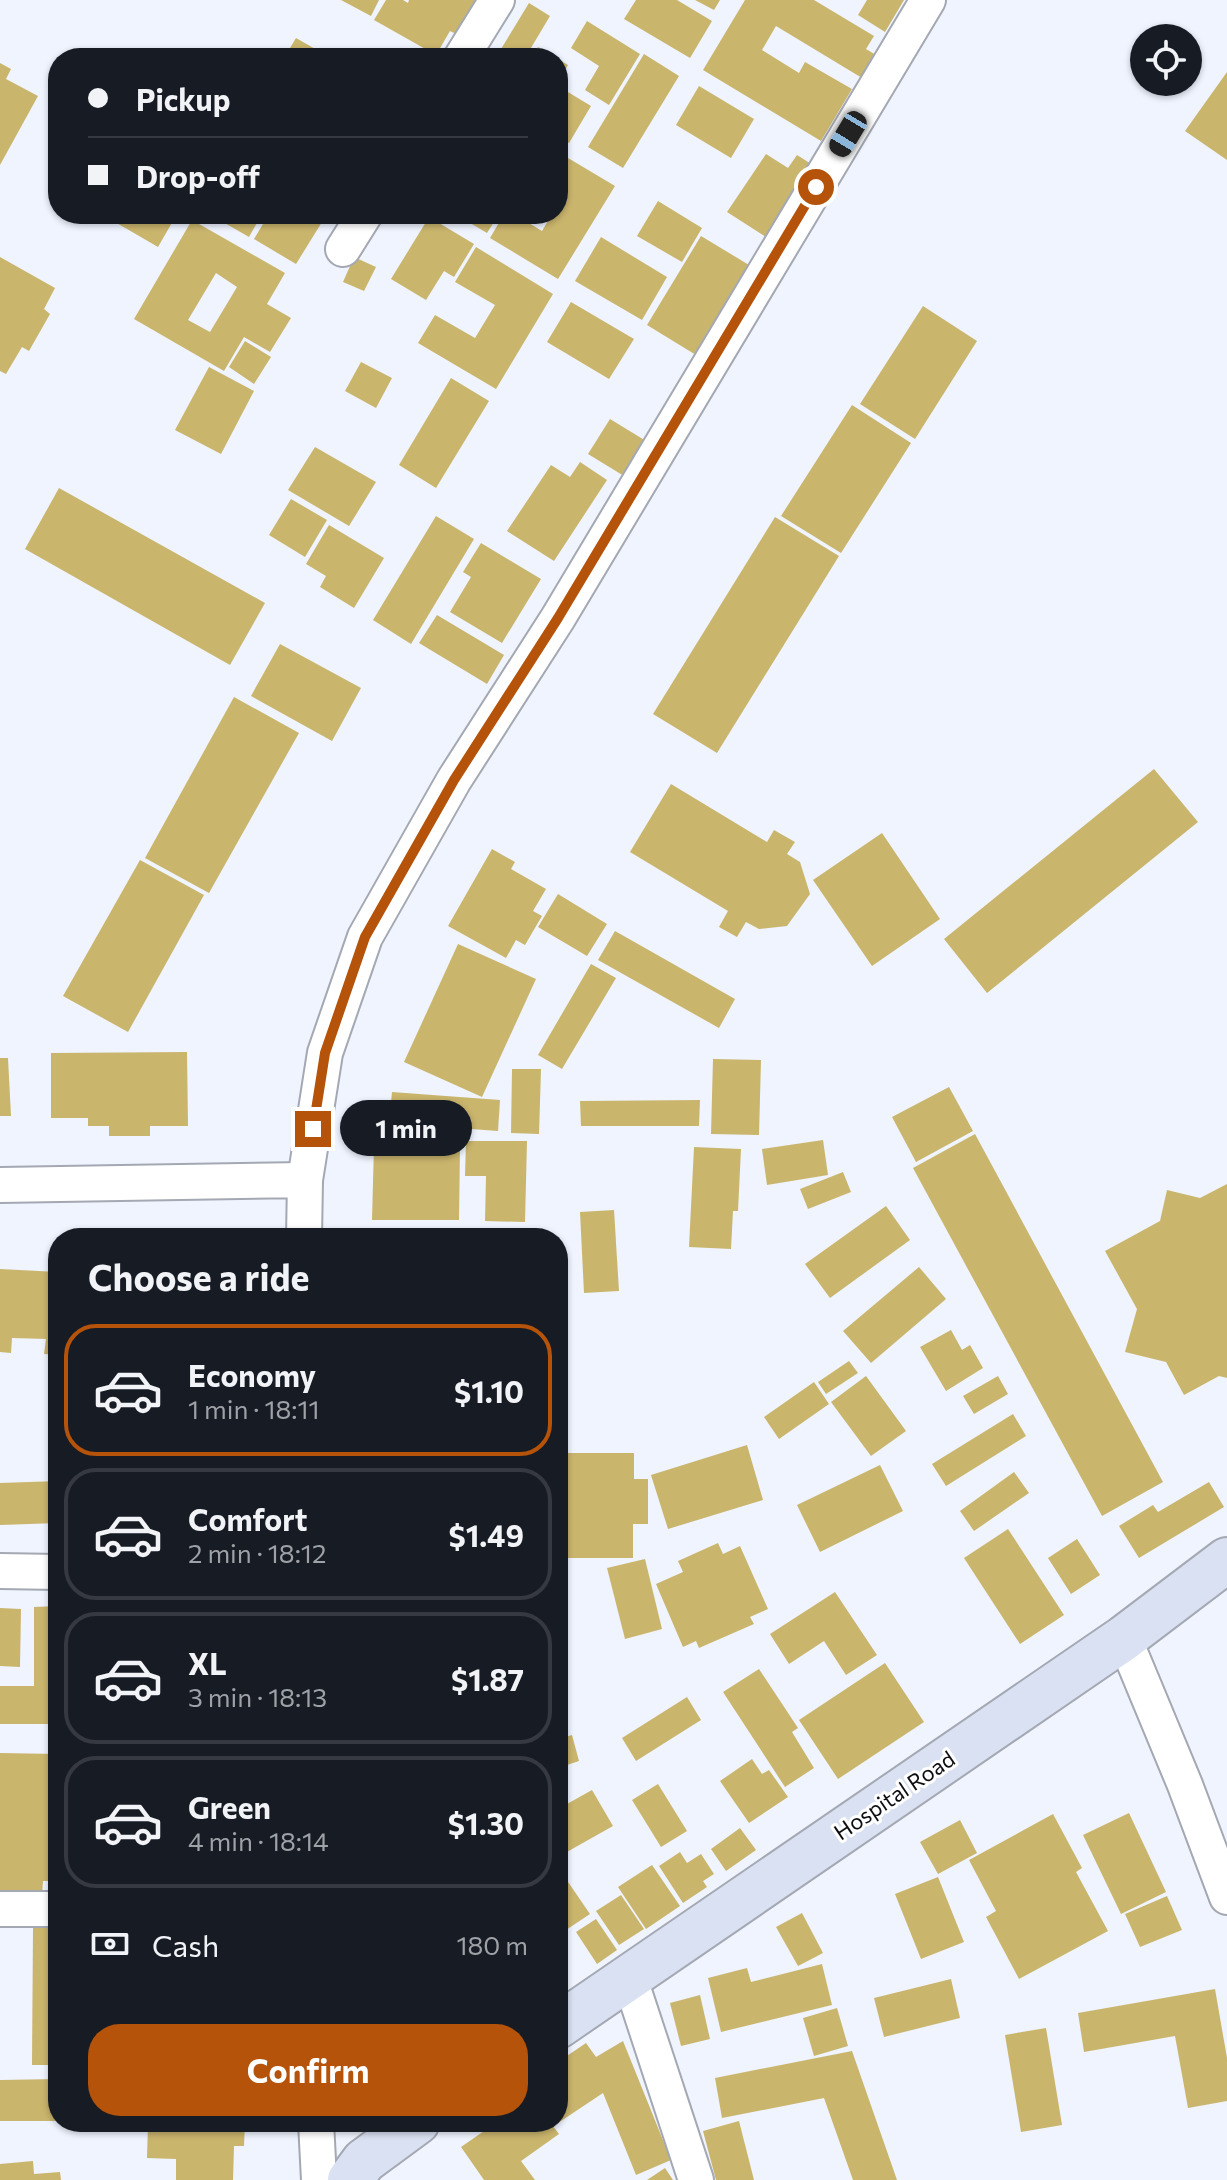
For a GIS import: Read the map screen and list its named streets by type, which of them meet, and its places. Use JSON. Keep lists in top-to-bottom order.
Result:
{
  "streets": {
    "street": ["Hospital Road"]
  },
  "page": {
    "banner": ["Pickup", "Drop-off"],
    "bubble": "1 min",
    "heading": "Choose a ride",
    "list": [
      {
        "name": "Economy",
        "note": "1 min · 18:11",
        "value": "$1.10"
      },
      {
        "name": "Comfort",
        "note": "2 min · 18:12",
        "value": "$1.49"
      },
      {
        "name": "XL",
        "note": "3 min · 18:13",
        "value": "$1.87"
      },
      {
        "name": "Green",
        "note": "4 min · 18:14",
        "value": "$1.30"
      }
    ],
    "pay": ["Cash", "180 m"],
    "buttons": "Confirm"
  }
}
